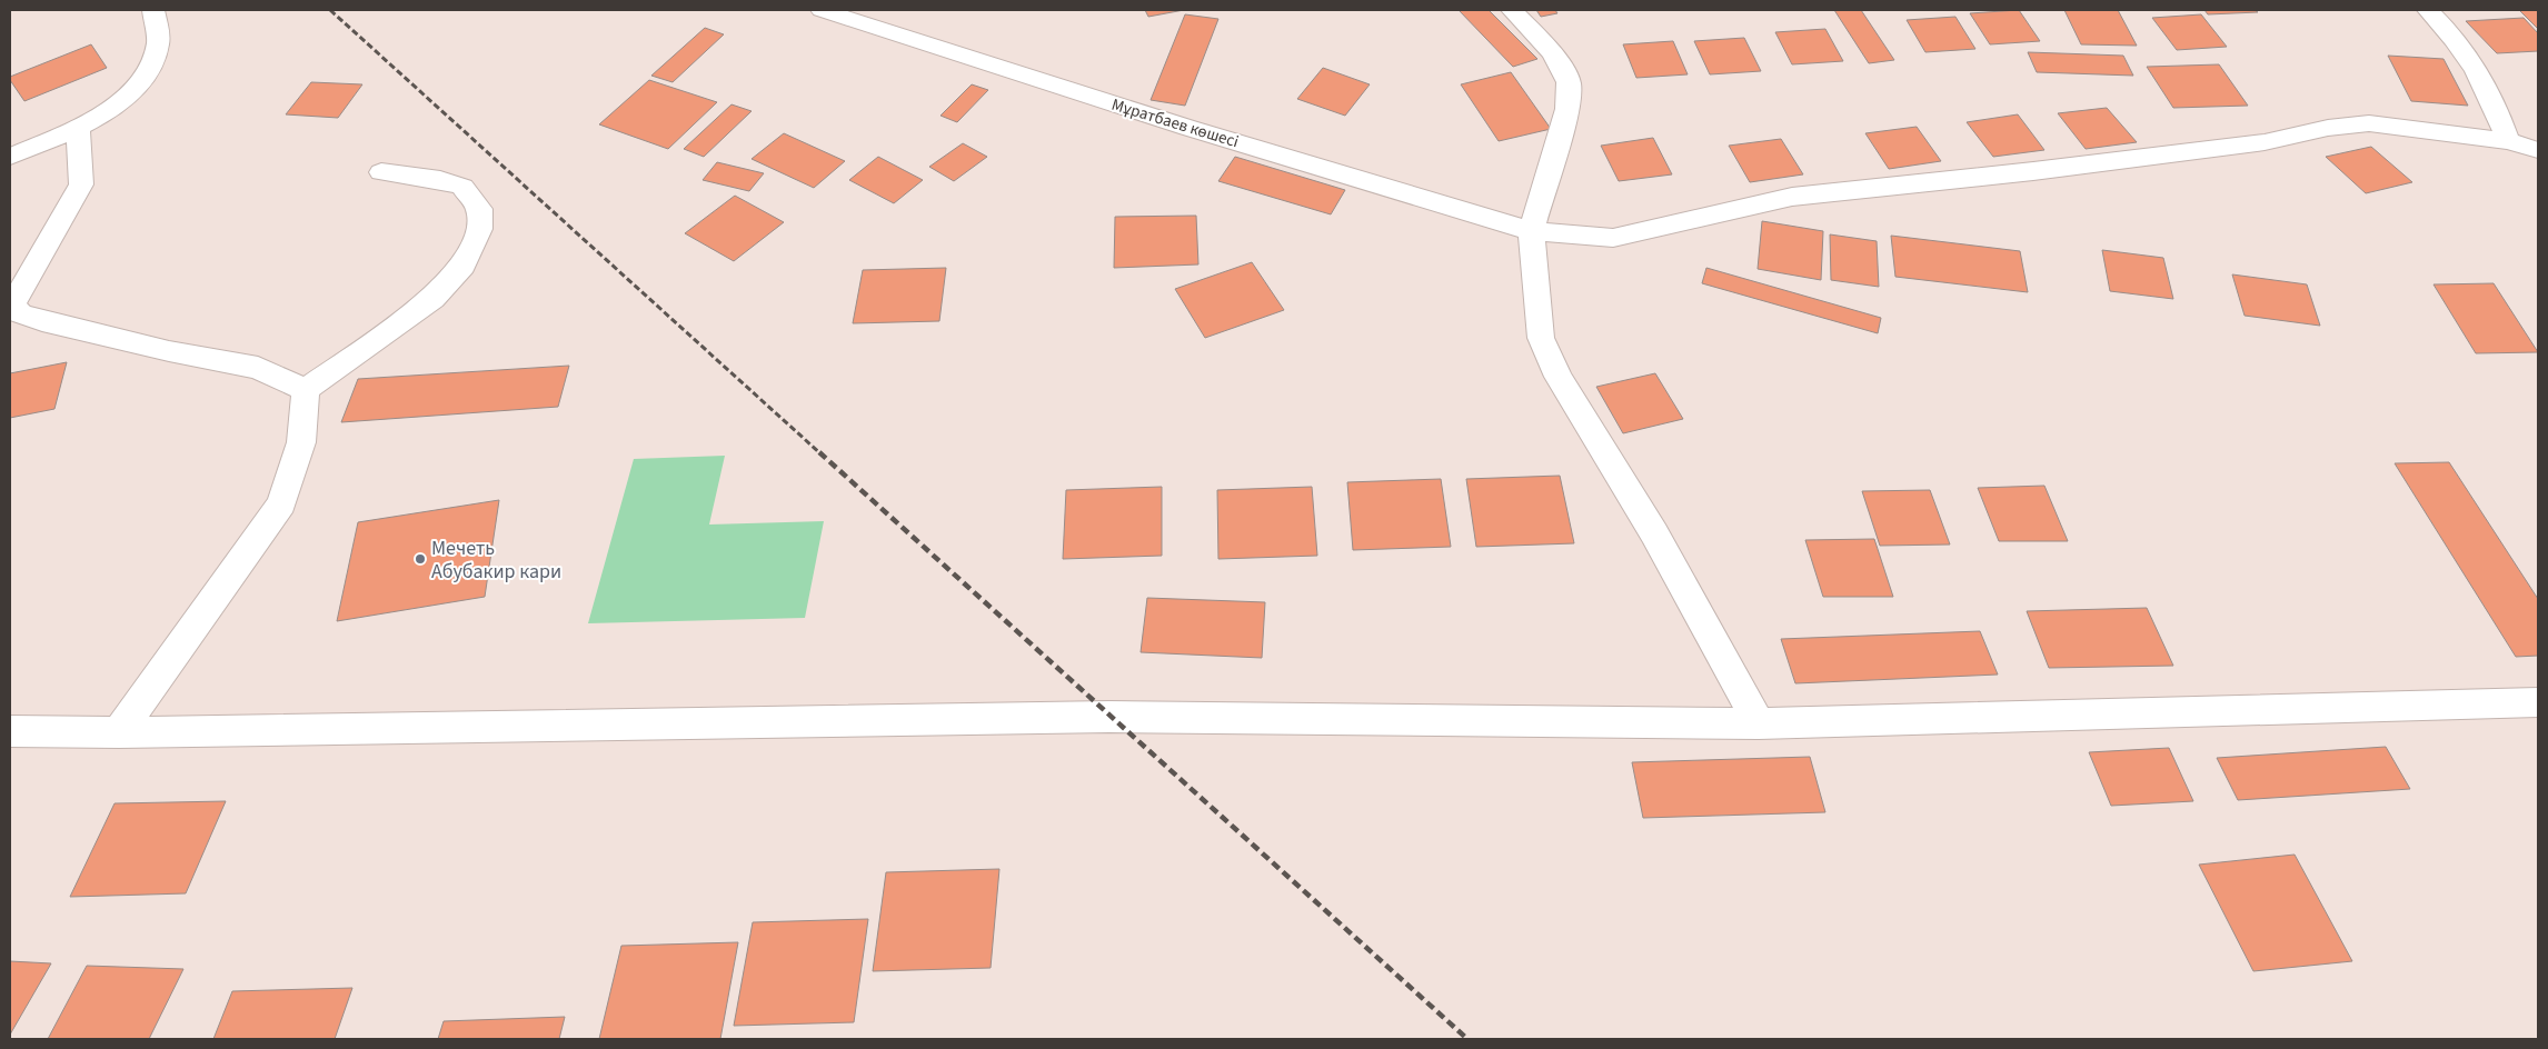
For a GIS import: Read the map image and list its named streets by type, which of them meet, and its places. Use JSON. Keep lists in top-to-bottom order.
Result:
{
  "streets": {
    "street": ["Мұратбаев көшесі"]
  },
  "places": ["Мечеть Абубакир кари"]
}
